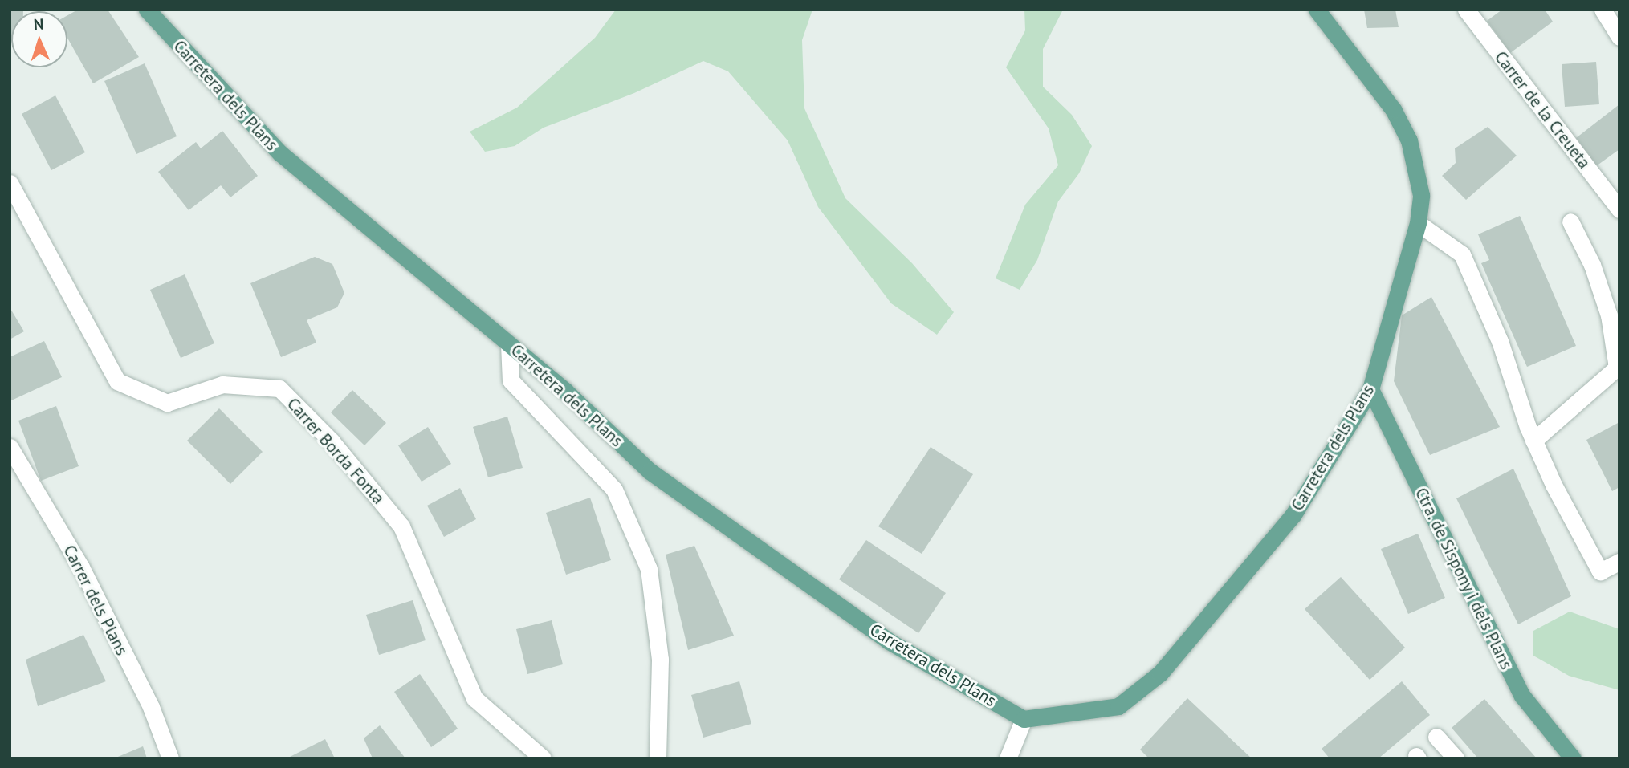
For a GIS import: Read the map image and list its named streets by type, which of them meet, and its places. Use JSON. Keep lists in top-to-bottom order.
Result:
{
  "streets": {
    "main road": ["Carretera dels Plans", "Ctra. de Sispony i dels Plans"],
    "street": ["Carrer de la Creueta", "Carrer Borda Fonta", "Carrer dels Plans"]
  },
  "crossings": [
    ["Carretera dels Plans", "Ctra. de Sispony i dels Plans"]
  ],
  "north": "top"
}
